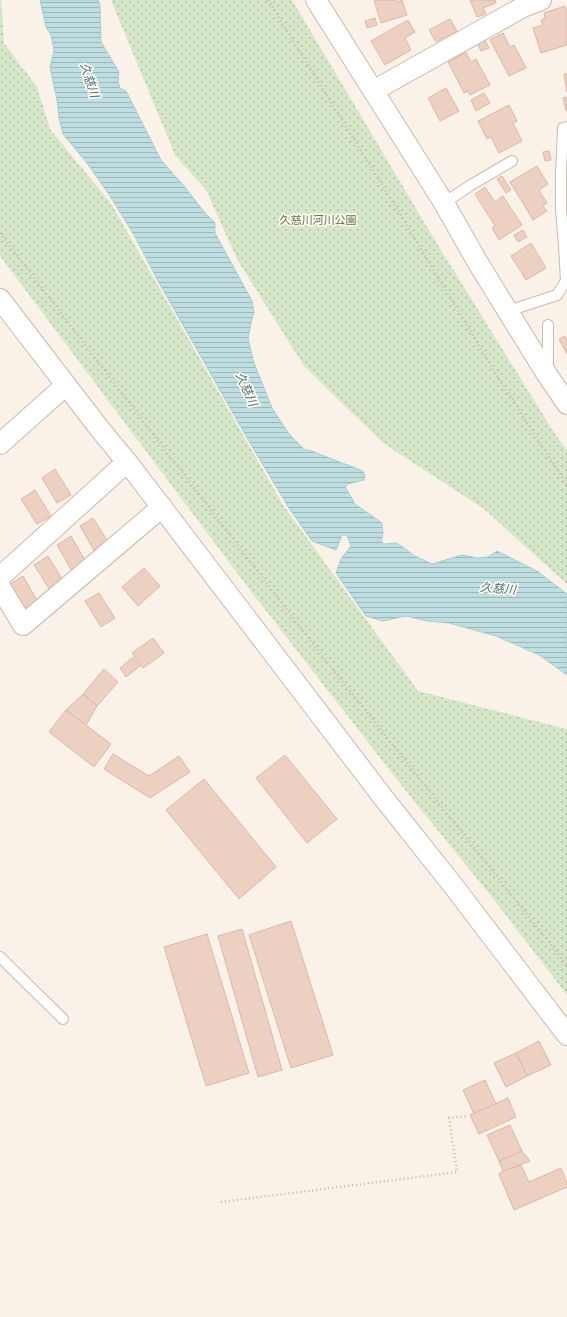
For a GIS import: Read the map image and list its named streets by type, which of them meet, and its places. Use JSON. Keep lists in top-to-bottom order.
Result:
{
  "water": ["久慈川"],
  "parks": ["久慈川河川公園"]
}
